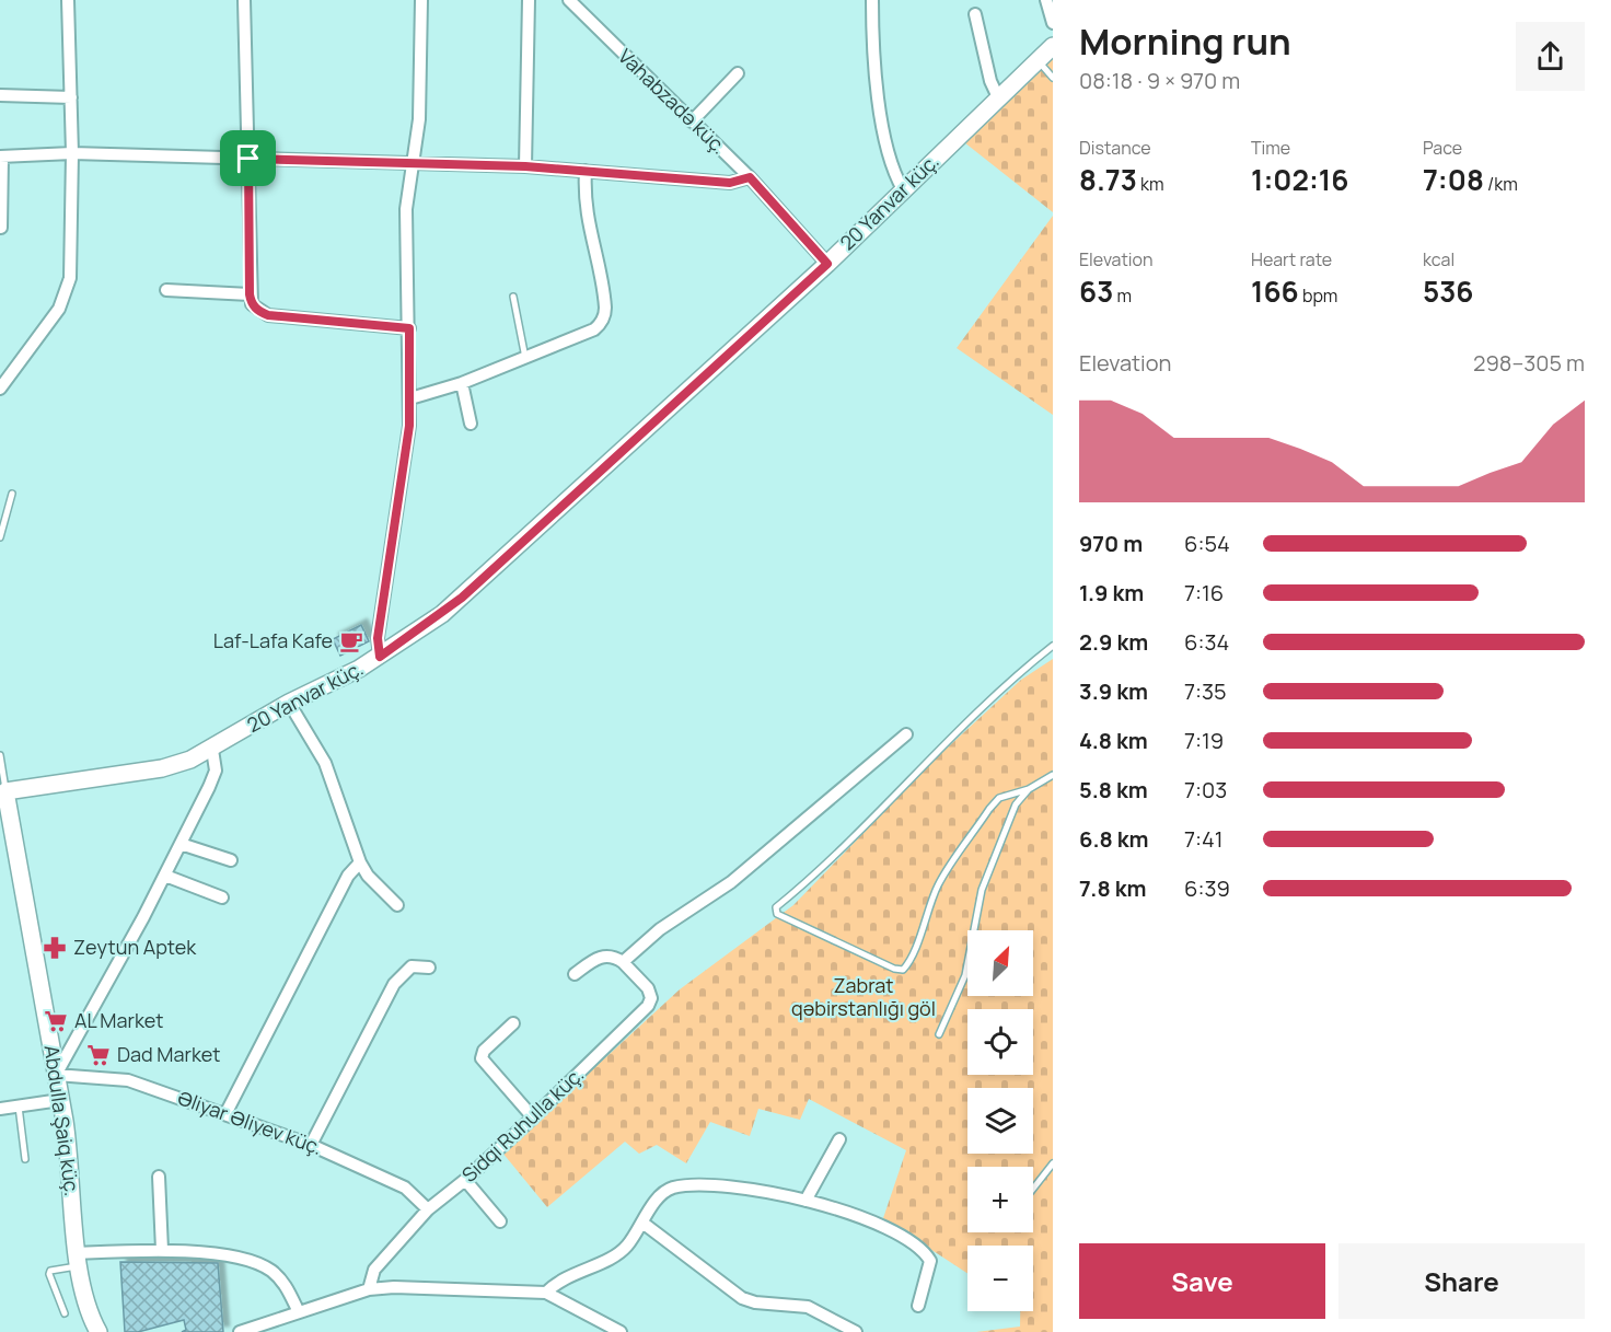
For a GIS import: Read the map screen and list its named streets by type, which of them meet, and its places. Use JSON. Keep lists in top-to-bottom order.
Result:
{
  "streets": {
    "street": [
      "Vahabzadə küç.",
      "20 Yanvar küç.",
      "Abdulla Şaiq küç.",
      "Əliyar Əliyev küç.",
      "Sidqi Ruhulla küç."
    ]
  },
  "crossings": [
    ["Vahabzadə küç.", "20 Yanvar küç."],
    ["20 Yanvar küç.", "Abdulla Şaiq küç."],
    ["Abdulla Şaiq küç.", "Əliyar Əliyev küç."],
    ["Əliyar Əliyev küç.", "Sidqi Ruhulla küç."]
  ],
  "parks": ["Zabrat qəbirstanlığı göl"],
  "places": {
    "cafe": ["Laf-Lafa Kafe"],
    "pharmacy": ["Zeytun Aptek"],
    "supermarket": ["AL Market", "Dad Market"]
  },
  "north": "top right",
  "page": {
    "heading": ["Morning run", "08:18 · 9 × 970 m"],
    "stats": [
      ["Distance", "8.73 km"],
      ["Time", "1:02:16"],
      ["Pace", "7:08 /km"],
      ["Elevation", "63 m"],
      ["Heart rate", "166 bpm"],
      ["kcal", "536"]
    ],
    "chart": ["Elevation", "298–305 m"],
    "list": [
      {
        "name": "970 m",
        "note": "6:54"
      },
      {
        "name": "1.9 km",
        "note": "7:16"
      },
      {
        "name": "2.9 km",
        "note": "6:34"
      },
      {
        "name": "3.9 km",
        "note": "7:35"
      },
      {
        "name": "4.8 km",
        "note": "7:19"
      },
      {
        "name": "5.8 km",
        "note": "7:03"
      },
      {
        "name": "6.8 km",
        "note": "7:41"
      },
      {
        "name": "7.8 km",
        "note": "6:39"
      }
    ],
    "map_buttons": ["+", "−"],
    "buttons": ["Save", "Share"]
  }
}
